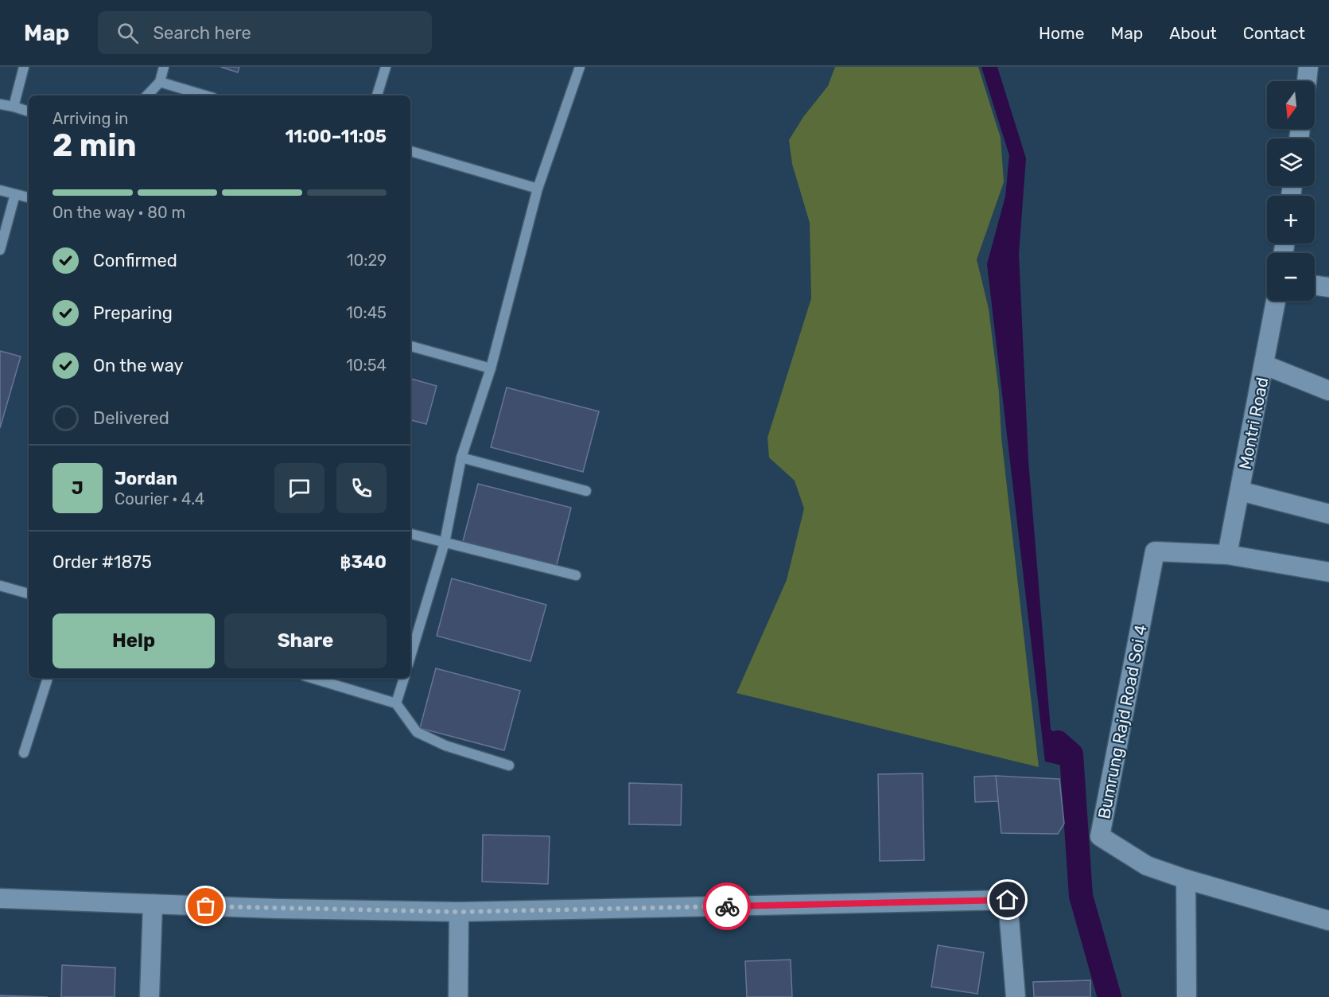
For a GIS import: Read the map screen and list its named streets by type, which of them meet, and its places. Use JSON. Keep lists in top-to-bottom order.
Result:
{
  "streets": {
    "street": ["Montri Road", "Bumrung Rajd Road Soi 4"]
  },
  "crossings": [
    ["Montri Road", "Bumrung Rajd Road Soi 4"]
  ],
  "north": "bottom",
  "page": {
    "header": "Map",
    "search": "Search here",
    "nav": [
      "Home",
      "Map",
      "About",
      "Contact"
    ],
    "map_buttons": ["+", "−"],
    "heading": ["2 min", "Arriving in", "11:00–11:05"],
    "panel": [
      "Jordan",
      "Courier · 4.4",
      "Order #1875",
      "฿340"
    ],
    "bar": "On the way · 80 m",
    "list": [
      ["Confirmed", "10:29"],
      ["Preparing", "10:45"],
      ["On the way", "10:54"],
      "Delivered"
    ],
    "round": "J",
    "buttons": ["Help", "Share"]
  }
}
